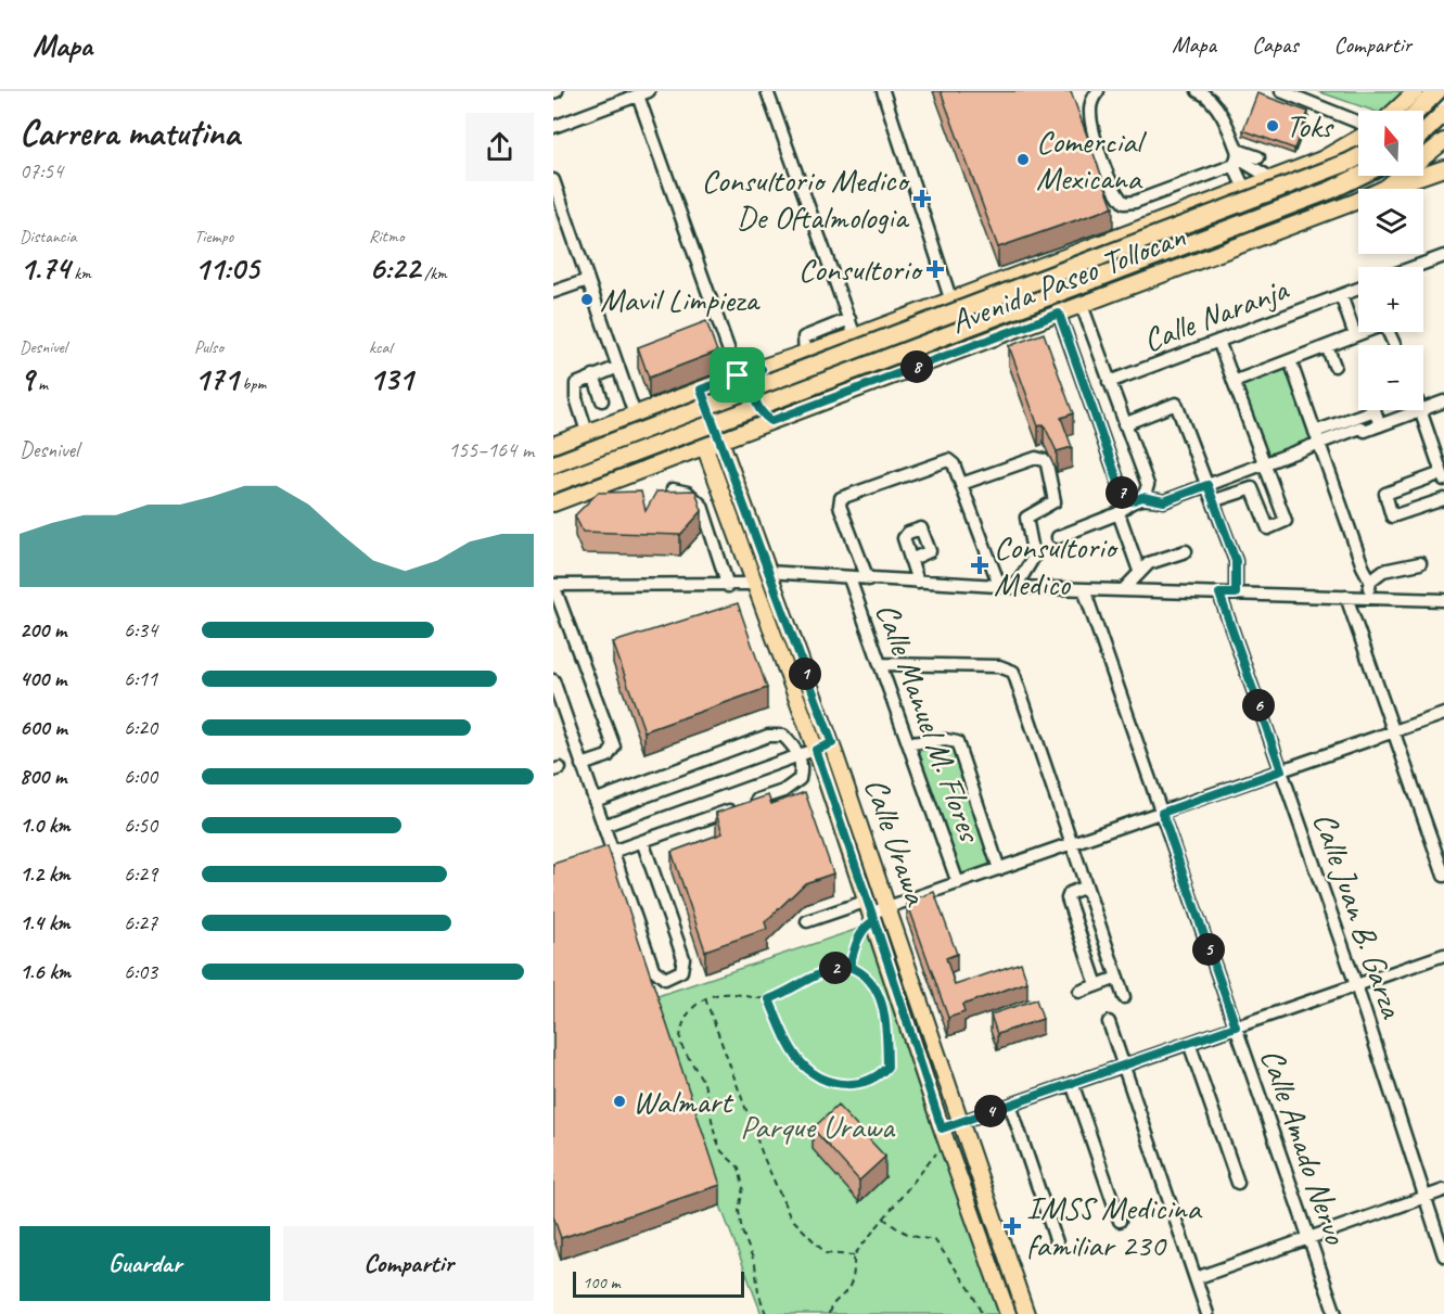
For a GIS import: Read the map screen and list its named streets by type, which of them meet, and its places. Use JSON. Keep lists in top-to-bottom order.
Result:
{
  "streets": {
    "highway": ["Avenida Paseo Tollocan"],
    "main road": ["Calle Urawa"],
    "street": [
      "Calle Naranja",
      "Calle Manuel M. Flores",
      "Calle Juan B. Garza",
      "Calle Amado Nervo"
    ]
  },
  "crossings": [
    ["Avenida Paseo Tollocan", "Calle Urawa"]
  ],
  "parks": ["Parque Urawa"],
  "places": {
    "other": [
      "Toks",
      "Comercial Mexicana",
      "Mavil Limpieza",
      "Walmart"
    ],
    "health": [
      "Consultorio Medico De Oftalmologia",
      "Consultorio",
      "Consultorio Medico",
      "IMSS Medicina familiar 230"
    ]
  },
  "scale_bar": "100 m",
  "north": "top",
  "page": {
    "header": "Mapa",
    "nav": ["Mapa", "Capas", "Compartir"],
    "heading": ["Carrera matutina", "07:54"],
    "map_buttons": ["+", "−"],
    "stats": [
      ["Distancia", "1.74 km"],
      ["Tiempo", "11:05"],
      ["Ritmo", "6:22 /km"],
      ["Desnivel", "9 m"],
      ["Pulso", "171 bpm"],
      ["kcal", "131"]
    ],
    "pins": [
      "8",
      "7",
      "1",
      "6",
      "5",
      "2",
      "4"
    ],
    "chart": ["Desnivel", "155–164 m"],
    "list": [
      {
        "name": "200 m",
        "note": "6:34"
      },
      {
        "name": "400 m",
        "note": "6:11"
      },
      {
        "name": "600 m",
        "note": "6:20"
      },
      {
        "name": "800 m",
        "note": "6:00"
      },
      {
        "name": "1.0 km",
        "note": "6:50"
      },
      {
        "name": "1.2 km",
        "note": "6:29"
      },
      {
        "name": "1.4 km",
        "note": "6:27"
      },
      {
        "name": "1.6 km",
        "note": "6:03"
      }
    ],
    "buttons": ["Guardar", "Compartir"],
    "scale": "100 m"
  }
}
